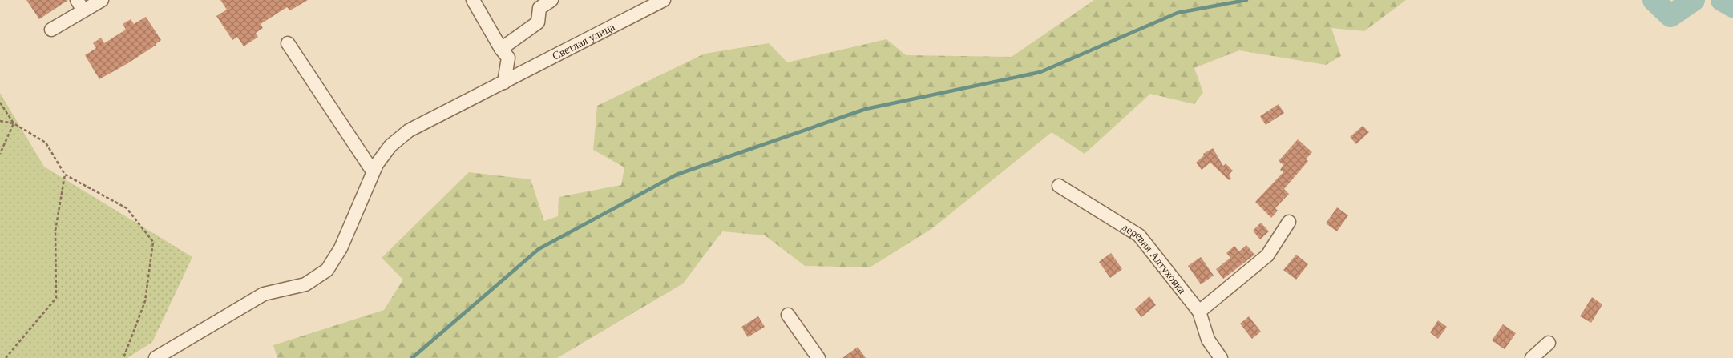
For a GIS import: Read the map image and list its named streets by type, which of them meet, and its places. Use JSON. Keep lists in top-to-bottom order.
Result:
{
  "streets": {
    "street": ["Светлая улица", "деревня Алтуховка"]
  }
}
